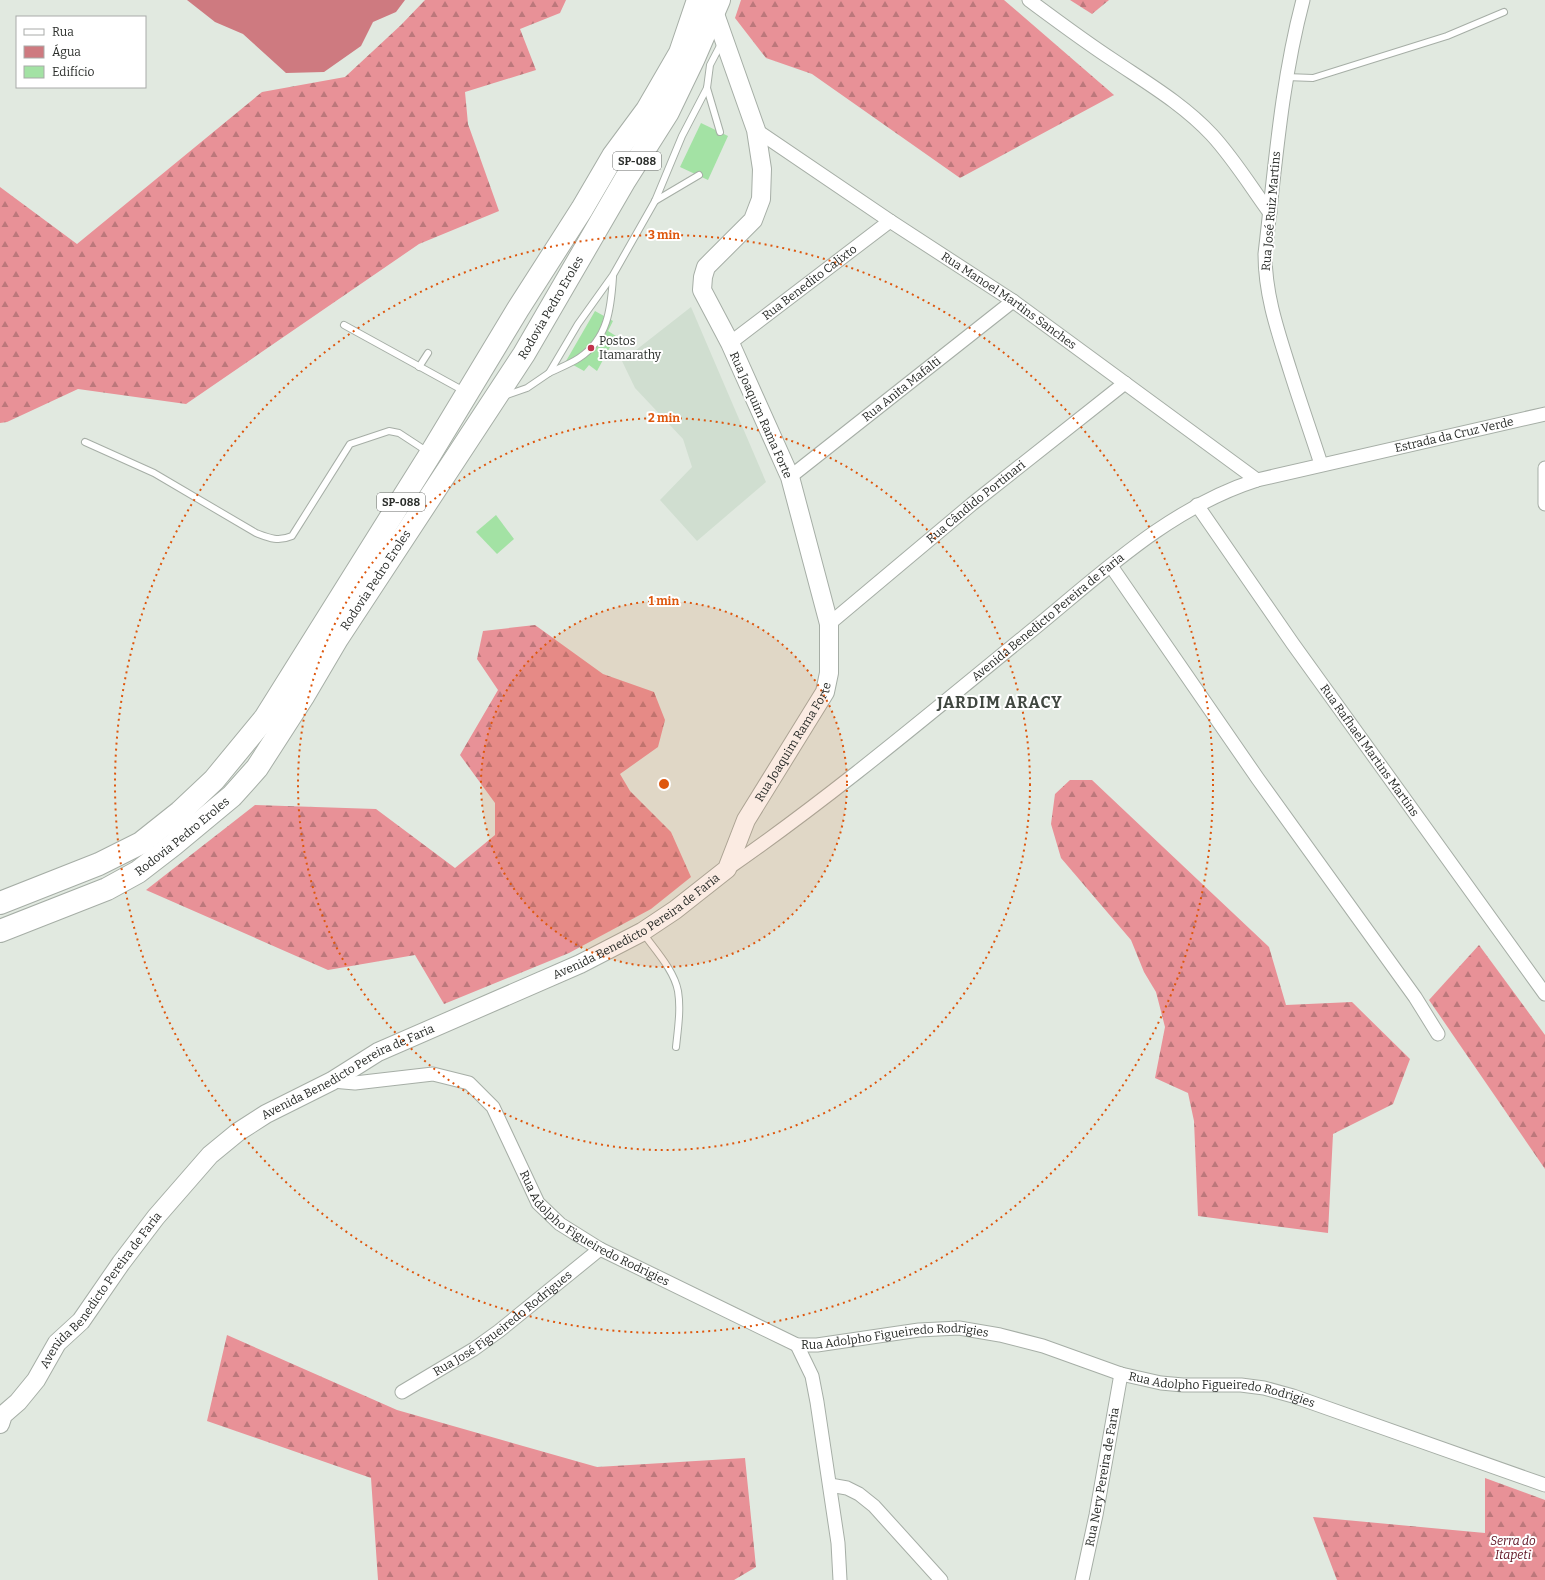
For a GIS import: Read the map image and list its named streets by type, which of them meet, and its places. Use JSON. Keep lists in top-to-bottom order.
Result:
{
  "streets": {
    "highway": ["SP-088", "Rodovia Pedro Eroles"],
    "main road": ["Rua Joaquim Rama Forte", "Avenida Benedicto Pereira de Faria"],
    "street": [
      "Rua José Ruiz Martins",
      "Rua Benedito Calixto",
      "Rua Manoel Martins Sanches",
      "Rua Anita Mafalti",
      "Estrada da Cruz Verde",
      "Rua Cândido Portinari",
      "Rua Rafhael Martins Martins",
      "Rua Adolpho Figueiredo Rodrigies",
      "Rua José Figueiredo Rodrigues",
      "Rua Nery Pereira de Faria"
    ]
  },
  "crossings": [
    ["Rua José Ruiz Martins", "Avenida Benedicto Pereira de Faria"],
    ["Rua Benedito Calixto", "Rua Manoel Martins Sanches"],
    ["Rua Benedito Calixto", "Rua Joaquim Rama Forte"],
    ["Rua Manoel Martins Sanches", "Rua Anita Mafalti"],
    ["Rua Manoel Martins Sanches", "Rua Joaquim Rama Forte"],
    ["Rua Manoel Martins Sanches", "Rua Cândido Portinari"],
    ["Rua Manoel Martins Sanches", "Avenida Benedicto Pereira de Faria"],
    ["Rodovia Pedro Eroles", "Rua Joaquim Rama Forte"],
    ["Rua Anita Mafalti", "Rua Joaquim Rama Forte"],
    ["Rua Joaquim Rama Forte", "Rua Cândido Portinari"],
    ["Rua Joaquim Rama Forte", "Avenida Benedicto Pereira de Faria"],
    ["Estrada da Cruz Verde", "Avenida Benedicto Pereira de Faria"],
    ["Avenida Benedicto Pereira de Faria", "Rua Rafhael Martins Martins"],
    ["Avenida Benedicto Pereira de Faria", "Rua Adolpho Figueiredo Rodrigies"],
    ["Rua Adolpho Figueiredo Rodrigies", "Rua José Figueiredo Rodrigues"],
    ["Rua Adolpho Figueiredo Rodrigies", "Rua Nery Pereira de Faria"]
  ],
  "districts": ["JARDIM ARACY"],
  "parks": ["Serra do Itapeti"],
  "places": ["Postos Itamarathy"],
  "legend": ["Rua", "Água", "Edifício"],
  "rings": ["3 min", "2 min", "1 min"]
}
